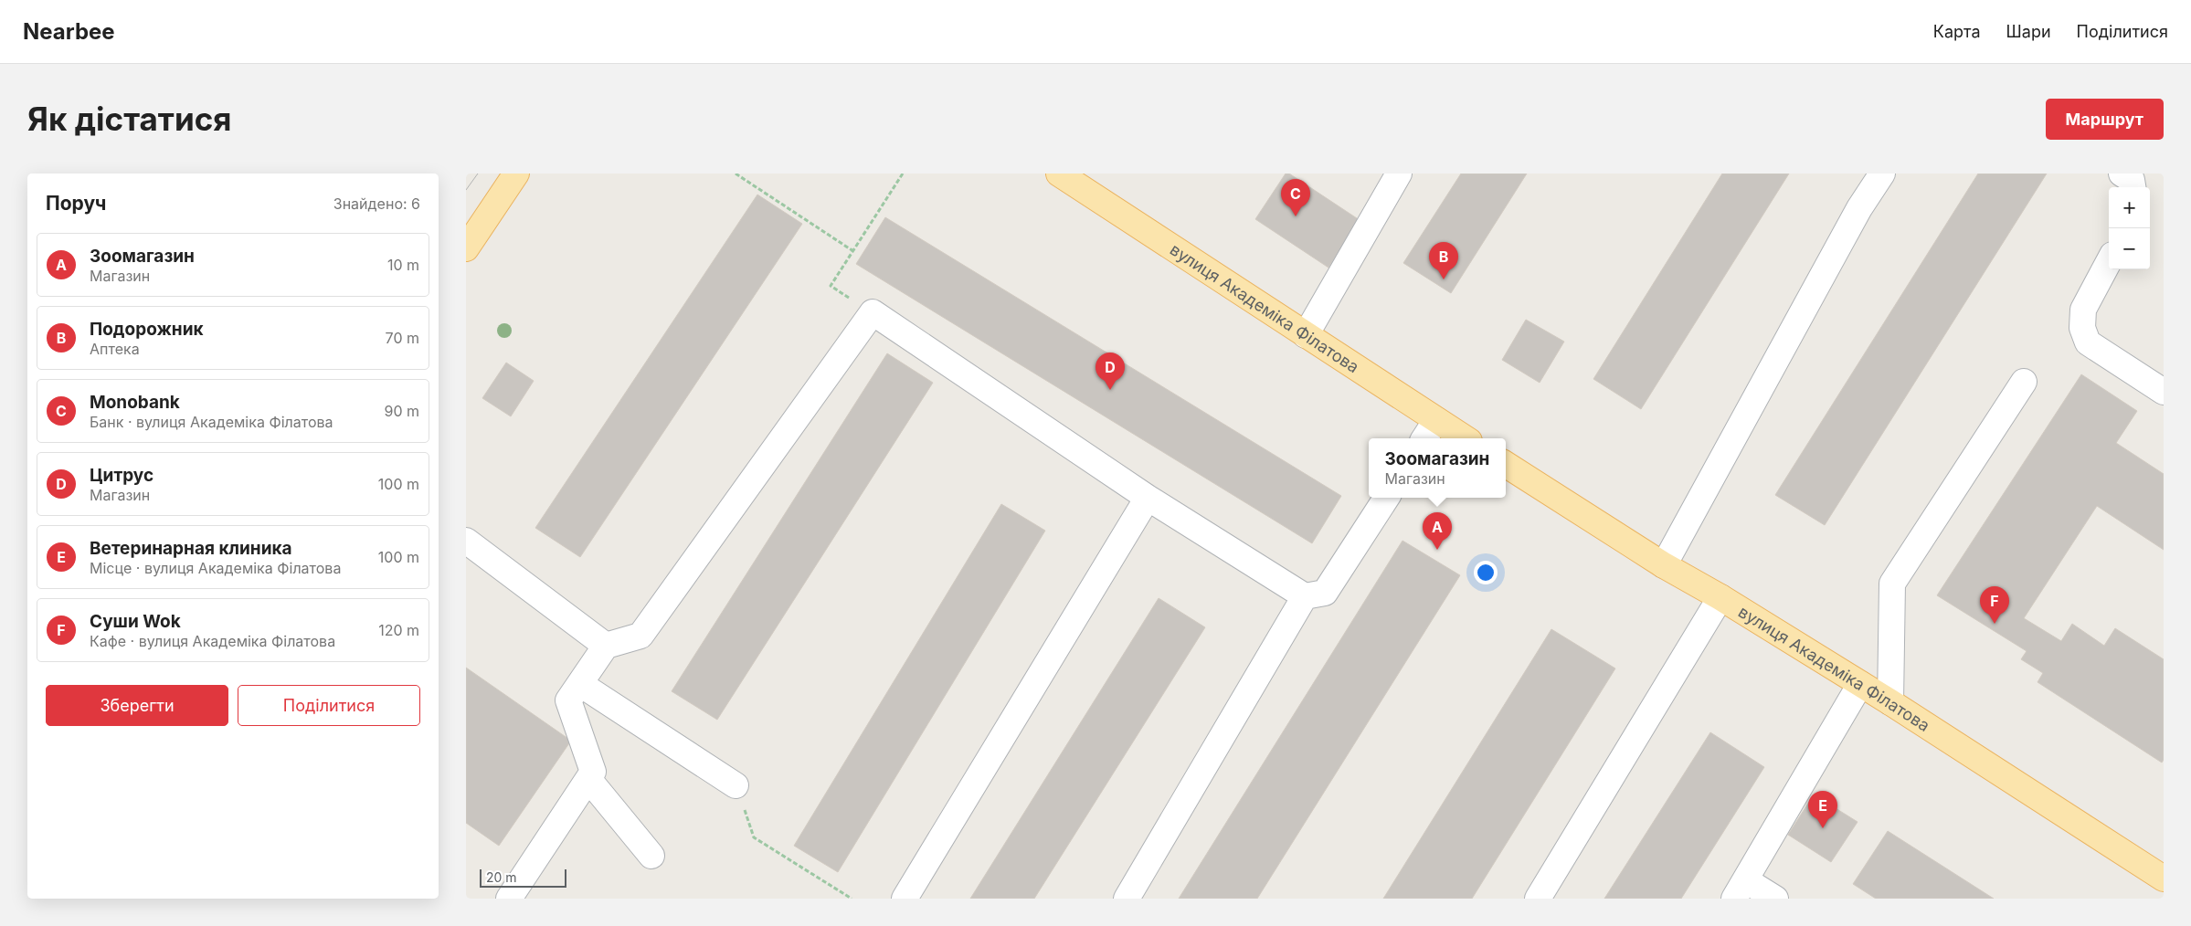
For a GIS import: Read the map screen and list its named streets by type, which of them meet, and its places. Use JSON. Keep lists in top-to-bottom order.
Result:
{
  "streets": {
    "main road": ["вулиця Академіка Філатова"]
  },
  "scale_bar": "20 m",
  "page": {
    "header": "Nearbee",
    "nav": ["Карта", "Шари", "Поділитися"],
    "buttons": [
      "Маршрут",
      ["Зберегти", "Поділитися"]
    ],
    "title": "Як дістатися",
    "heading": ["Поруч", "Знайдено: 6"],
    "pins": [
      "C",
      "B",
      "D",
      "A",
      "F",
      "E"
    ],
    "map_buttons": ["+", "−"],
    "list": [
      {
        "mark": "A",
        "name": "Зоомагазин",
        "note": "Магазин",
        "value": "10 m"
      },
      {
        "mark": "B",
        "name": "Подорожник",
        "note": "Аптека",
        "value": "70 m"
      },
      {
        "mark": "C",
        "name": "Monobank",
        "note": "Банк · вулиця Академіка Філатова",
        "value": "90 m"
      },
      {
        "mark": "D",
        "name": "Цитрус",
        "note": "Магазин",
        "value": "100 m"
      },
      {
        "mark": "E",
        "name": "Ветеринарная клиника",
        "note": "Місце · вулиця Академіка Філатова",
        "value": "100 m"
      },
      {
        "mark": "F",
        "name": "Суши Wok",
        "note": "Кафе · вулиця Академіка Філатова",
        "value": "120 m"
      }
    ],
    "popup": ["Зоомагазин", "Магазин"],
    "scale": "20 m"
  }
}
